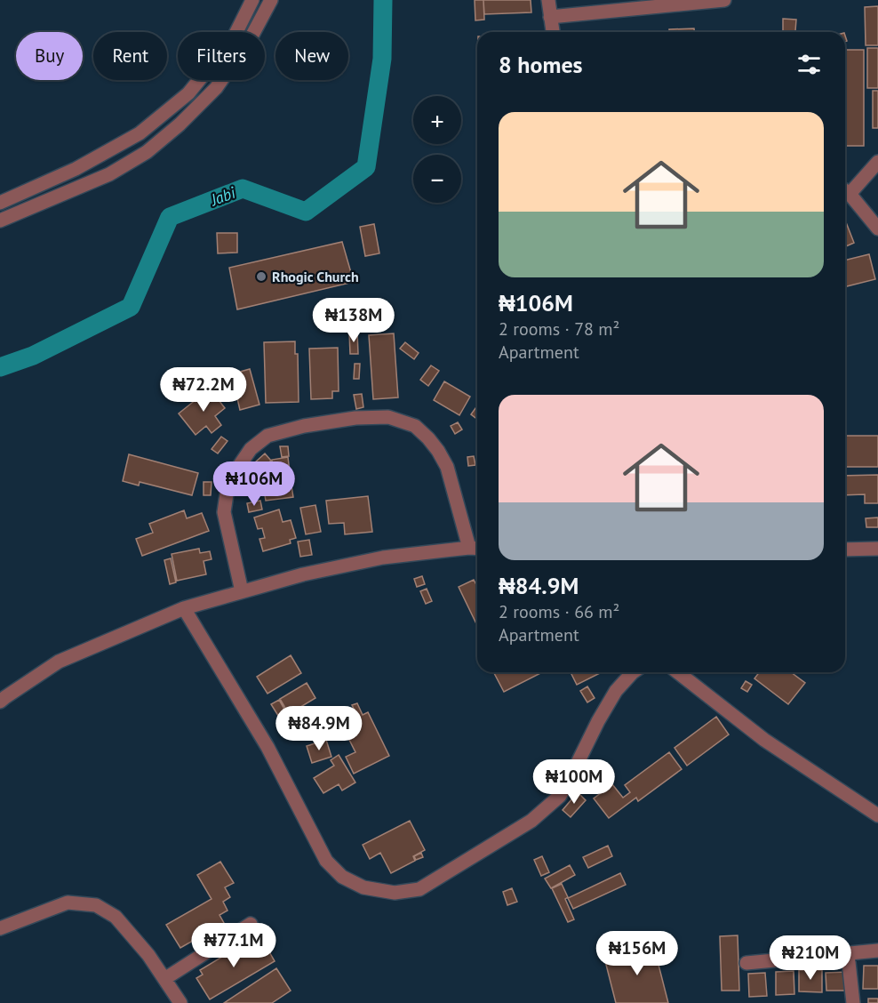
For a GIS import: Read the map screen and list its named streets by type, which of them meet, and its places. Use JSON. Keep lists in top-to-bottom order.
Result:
{
  "water": ["Jabi"],
  "places": ["Rhogic Church"],
  "page": {
    "chip": [
      "Buy",
      "Rent",
      "Filters",
      "New"
    ],
    "heading": "8 homes",
    "map_buttons": ["+", "−"],
    "list": [
      {
        "name": "₦106M",
        "note": "2 rooms · 78 m² · Apartment"
      },
      {
        "name": "₦84.9M",
        "note": "2 rooms · 66 m² · Apartment"
      }
    ],
    "price": [
      "₦138M",
      "₦72.2M",
      "₦106M",
      "₦84.9M",
      "₦100M",
      "₦77.1M",
      "₦156M",
      "₦210M"
    ]
  }
}
